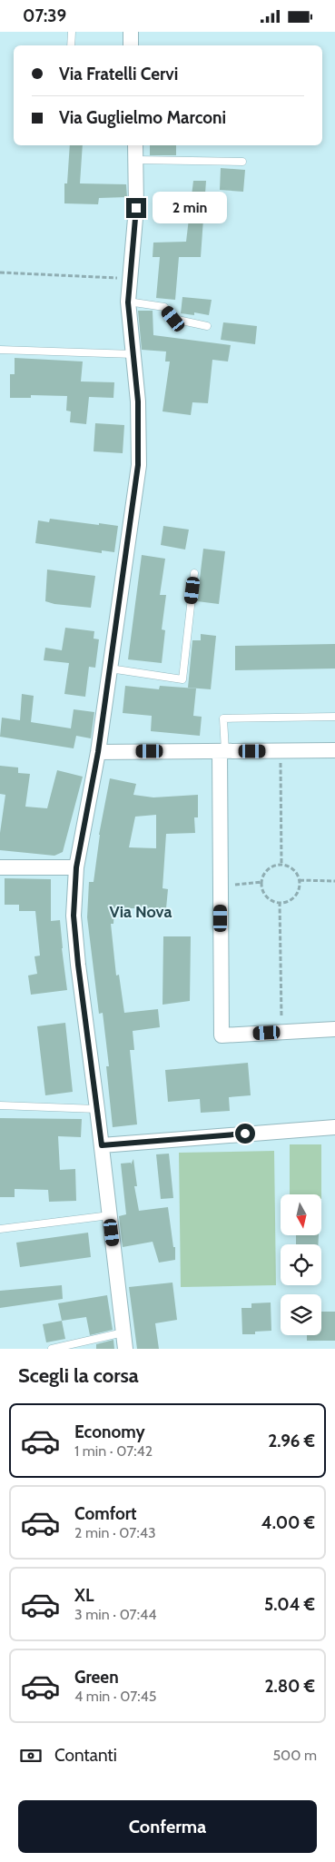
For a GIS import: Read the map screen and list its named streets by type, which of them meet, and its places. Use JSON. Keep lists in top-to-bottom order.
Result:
{
  "districts": ["Via Nova"],
  "north": "bottom",
  "page": {
    "status": "07:39",
    "banner": ["Via Fratelli Cervi", "Via Guglielmo Marconi"],
    "bubble": "2 min",
    "heading": "Scegli la corsa",
    "list": [
      {
        "name": "Economy",
        "note": "1 min · 07:42",
        "value": "2.96 €"
      },
      {
        "name": "Comfort",
        "note": "2 min · 07:43",
        "value": "4.00 €"
      },
      {
        "name": "XL",
        "note": "3 min · 07:44",
        "value": "5.04 €"
      },
      {
        "name": "Green",
        "note": "4 min · 07:45",
        "value": "2.80 €"
      }
    ],
    "pay": ["Contanti", "500 m"],
    "buttons": "Conferma"
  }
}
